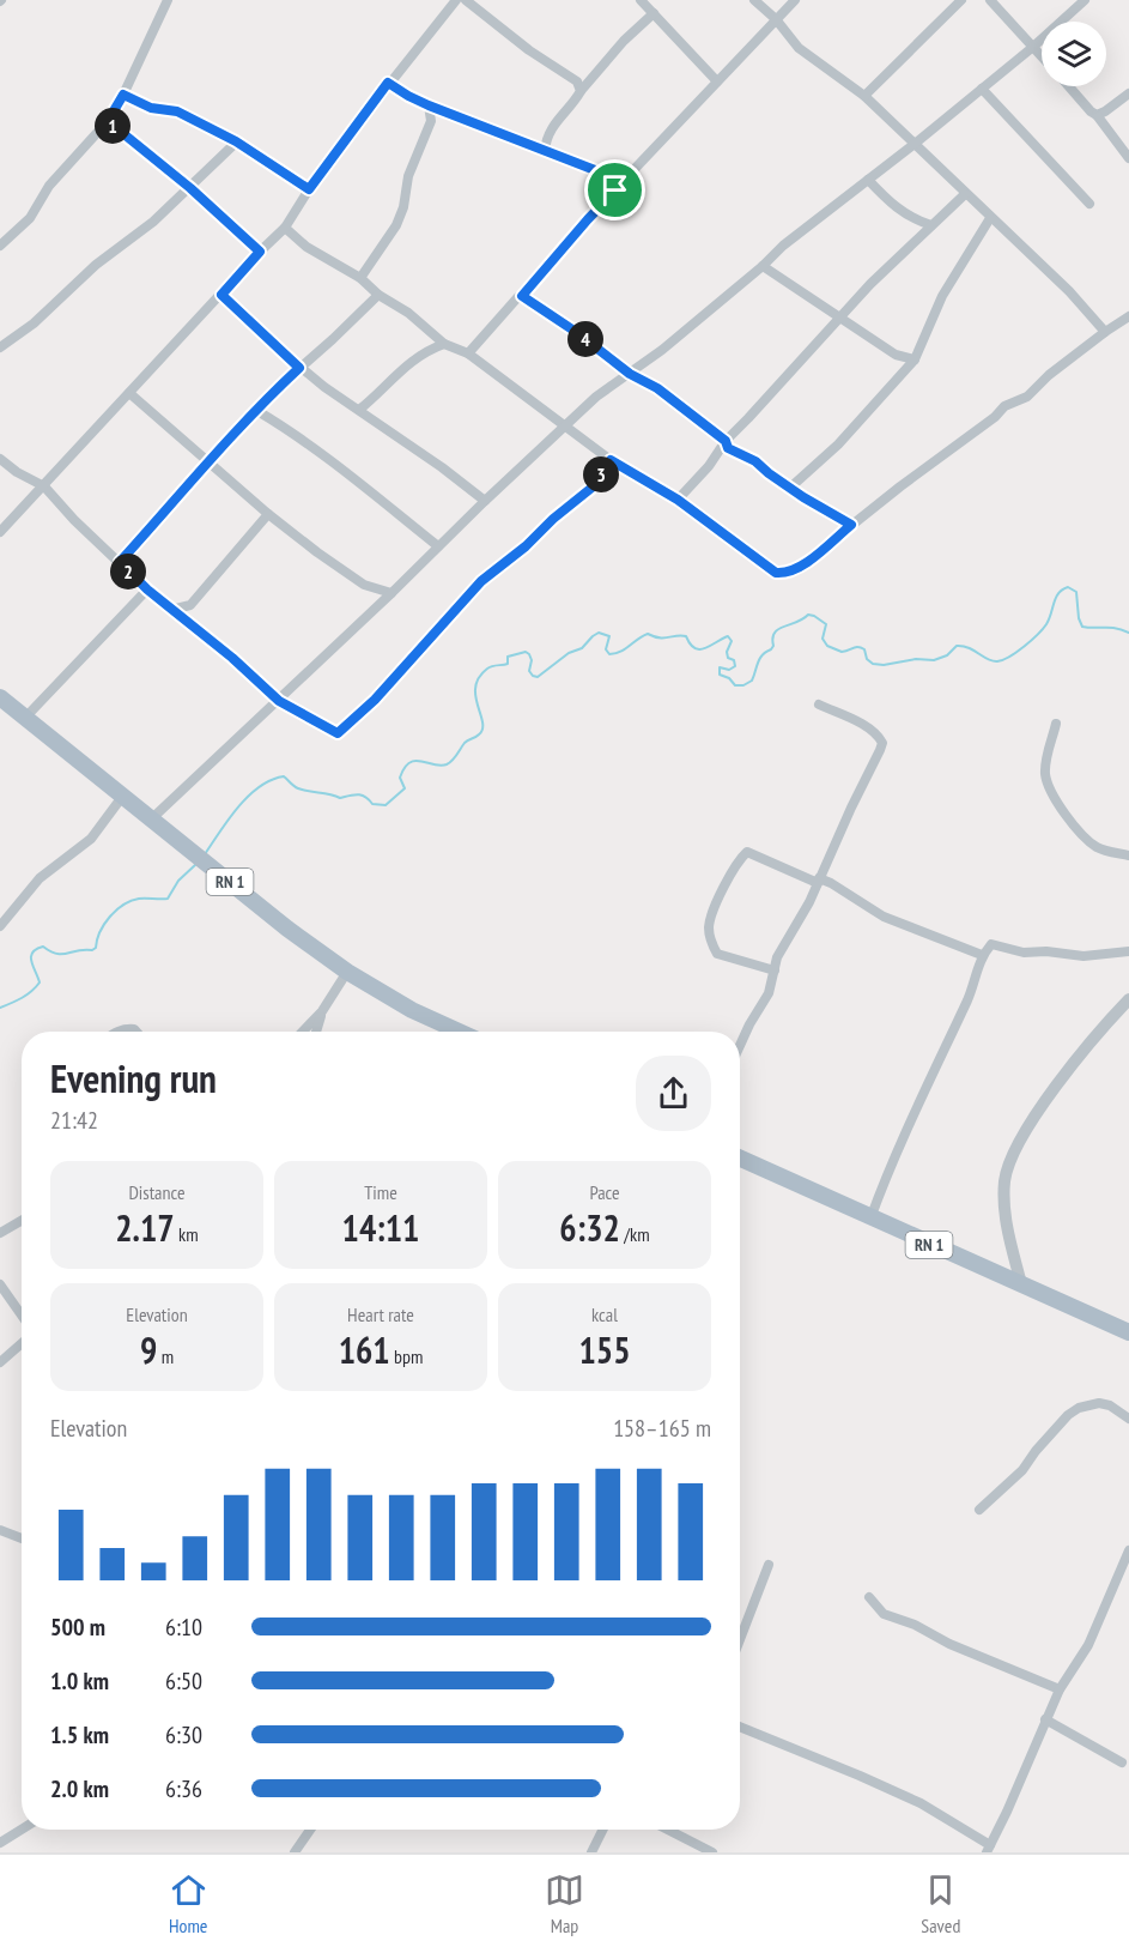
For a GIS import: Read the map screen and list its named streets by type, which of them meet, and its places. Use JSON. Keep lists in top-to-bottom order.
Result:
{
  "streets": {
    "main road": ["RN 1"]
  },
  "page": {
    "pins": [
      "1",
      "4",
      "3",
      "2"
    ],
    "heading": ["Evening run", "21:42"],
    "stats": [
      ["Distance", "2.17 km"],
      ["Time", "14:11"],
      ["Pace", "6:32 /km"],
      ["Elevation", "9 m"],
      ["Heart rate", "161 bpm"],
      ["kcal", "155"]
    ],
    "chart": ["Elevation", "158–165 m"],
    "list": [
      {
        "name": "500 m",
        "note": "6:10"
      },
      {
        "name": "1.0 km",
        "note": "6:50"
      },
      {
        "name": "1.5 km",
        "note": "6:30"
      },
      {
        "name": "2.0 km",
        "note": "6:36"
      }
    ],
    "tabs": ["Home", "Map", "Saved"]
  }
}
